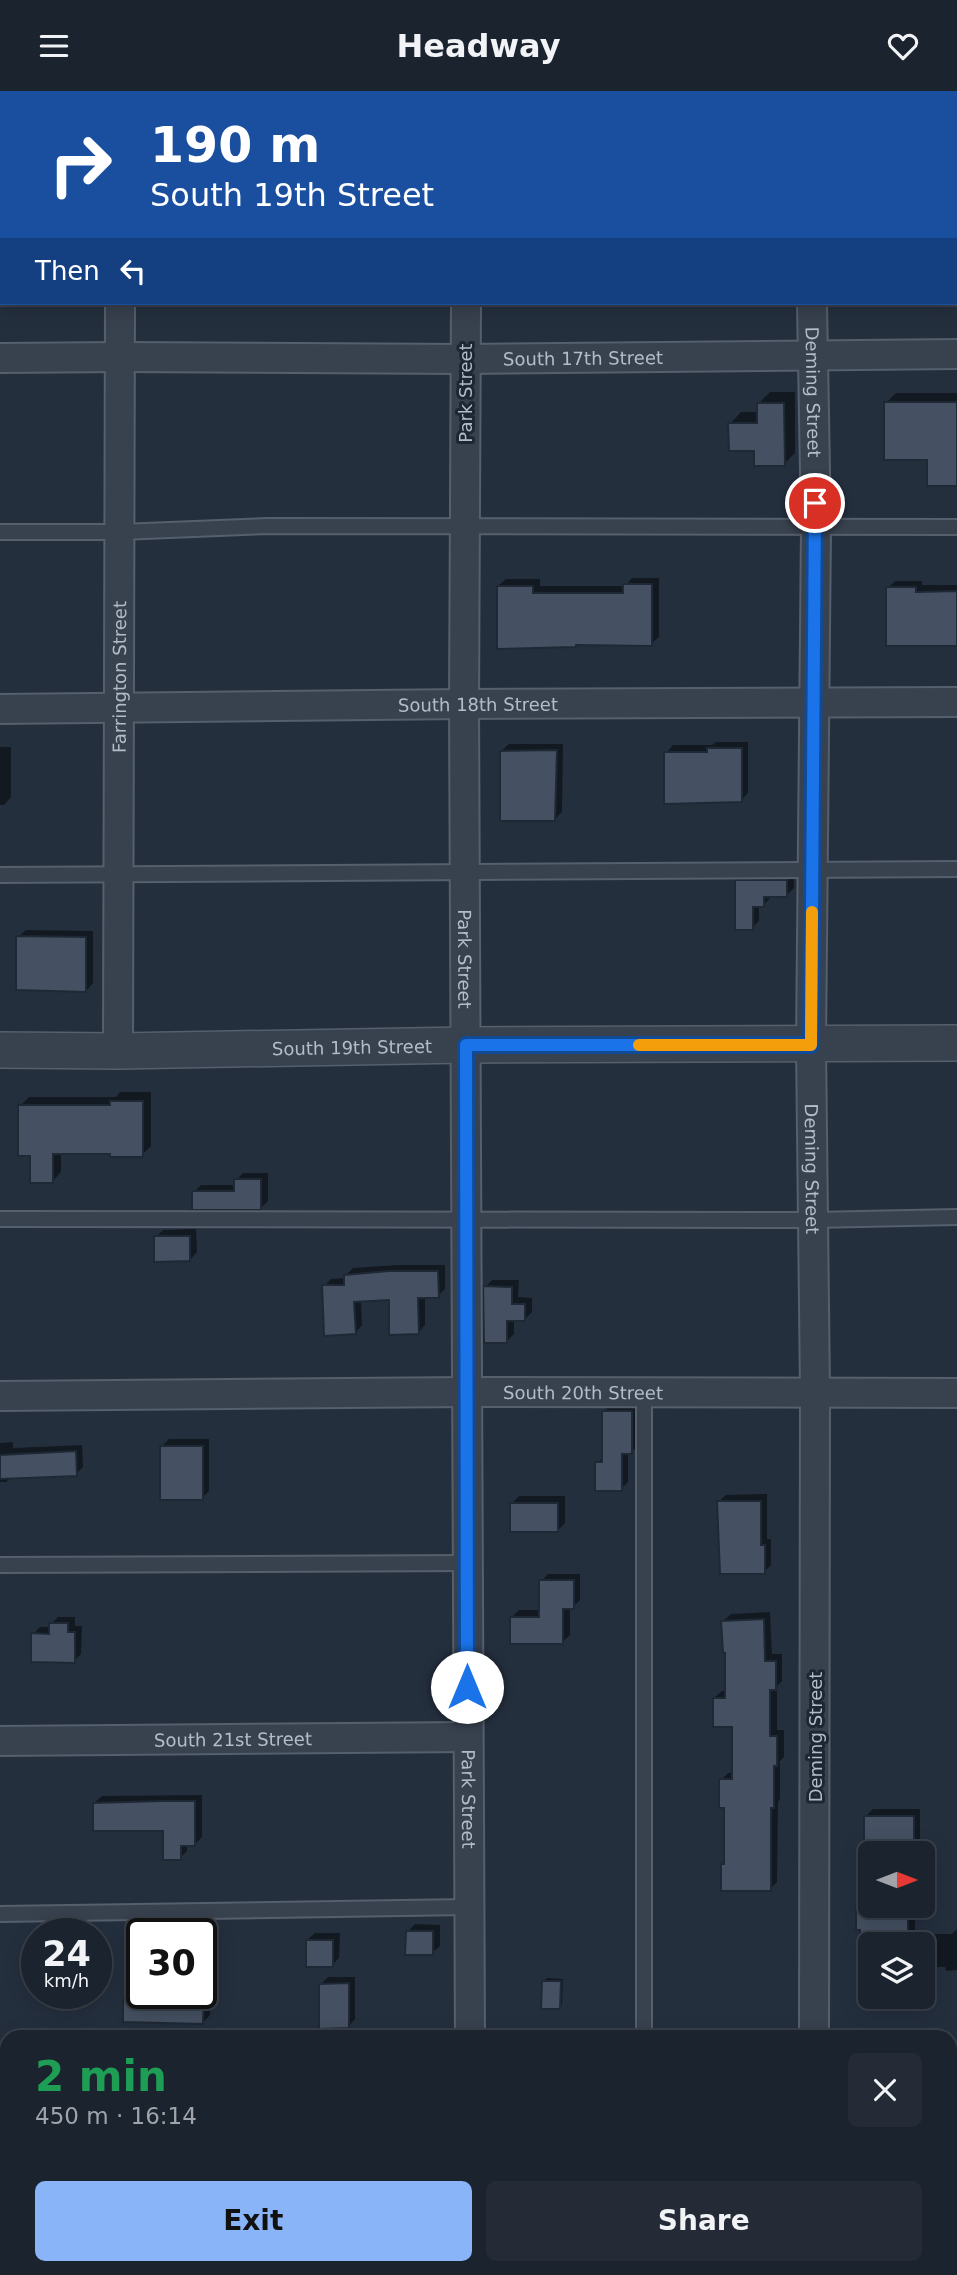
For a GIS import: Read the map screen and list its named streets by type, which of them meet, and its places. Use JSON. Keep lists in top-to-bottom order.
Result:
{
  "streets": {
    "street": [
      "South 17th Street",
      "Park Street",
      "Deming Street",
      "Farrington Street",
      "South 18th Street",
      "South 19th Street",
      "South 20th Street",
      "South 21st Street"
    ]
  },
  "crossings": [
    ["South 17th Street", "Park Street"],
    ["South 17th Street", "Deming Street"],
    ["South 17th Street", "Farrington Street"],
    ["Park Street", "South 18th Street"],
    ["Park Street", "South 19th Street"],
    ["Park Street", "South 20th Street"],
    ["Park Street", "South 21st Street"],
    ["Deming Street", "South 18th Street"],
    ["Deming Street", "South 19th Street"],
    ["Deming Street", "South 20th Street"],
    ["Farrington Street", "South 18th Street"],
    ["Farrington Street", "South 19th Street"]
  ],
  "north": "right",
  "page": {
    "header": "Headway",
    "turn": ["190 m", "South 19th Street"],
    "then": "Then",
    "speed": "24 km/h",
    "limit": "30",
    "heading": ["2 min", "450 m · 16:14"],
    "buttons": ["Exit", "Share"]
  }
}
